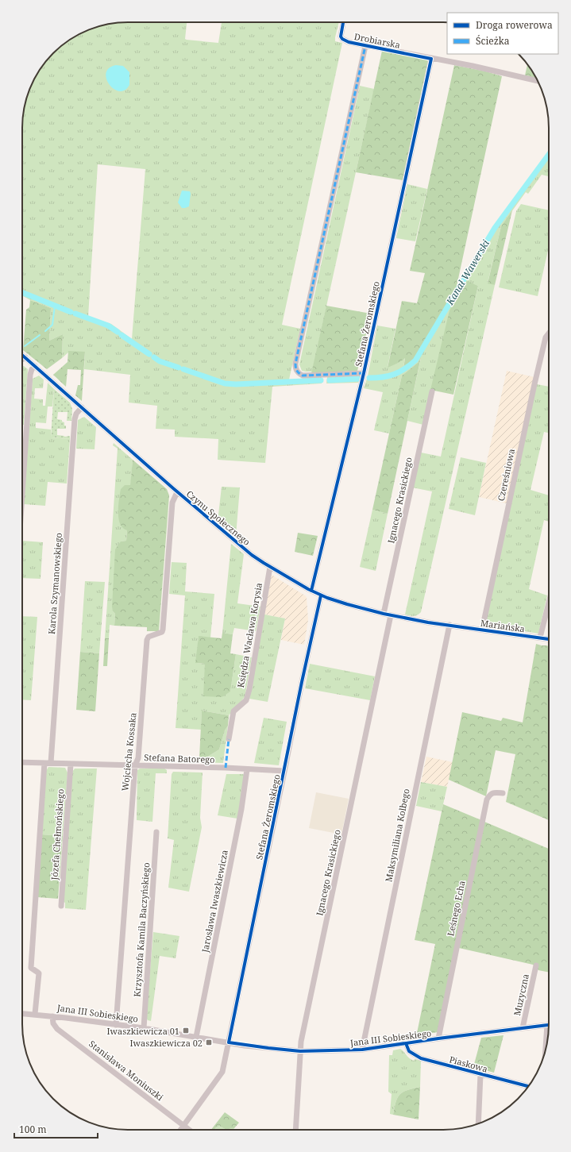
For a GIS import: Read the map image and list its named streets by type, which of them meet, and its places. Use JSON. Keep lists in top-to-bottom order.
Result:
{
  "streets": {
    "street": [
      "Drobiarska",
      "Stefana Żeromskiego",
      "Czereśniowa",
      "Ignacego Krasickiego",
      "Czynu Społecznego",
      "Karola Szymanowskiego",
      "Mariańska",
      "Księdza Wacława Korysia",
      "Wojciecha Kossaka",
      "Stefana Batorego",
      "Józefa Chełmońskiego",
      "Maksymiliana Kolbego",
      "Jarosława Iwaszkiewicza",
      "Leśnego Echa",
      "Krzysztofa Kamila Baczyńskiego",
      "Muzyczna",
      "Jana III Sobieskiego",
      "Piaskowa",
      "Stanisława Moniuszki"
    ]
  },
  "crossings": [
    ["Drobiarska", "Stefana Żeromskiego"],
    ["Stefana Żeromskiego", "Czynu Społecznego"],
    ["Stefana Żeromskiego", "Stefana Batorego"],
    ["Stefana Żeromskiego", "Jana III Sobieskiego"],
    ["Stefana Żeromskiego", "Stanisława Moniuszki"],
    ["Czereśniowa", "Mariańska"],
    ["Ignacego Krasickiego", "Czynu Społecznego"],
    ["Ignacego Krasickiego", "Jana III Sobieskiego"],
    ["Czynu Społecznego", "Karola Szymanowskiego"],
    ["Czynu Społecznego", "Mariańska"],
    ["Czynu Społecznego", "Księdza Wacława Korysia"],
    ["Czynu Społecznego", "Wojciecha Kossaka"],
    ["Czynu Społecznego", "Maksymiliana Kolbego"],
    ["Karola Szymanowskiego", "Stefana Batorego"],
    ["Karola Szymanowskiego", "Jana III Sobieskiego"],
    ["Mariańska", "Maksymiliana Kolbego"],
    ["Wojciecha Kossaka", "Stefana Batorego"],
    ["Wojciecha Kossaka", "Jana III Sobieskiego"],
    ["Stefana Batorego", "Józefa Chełmońskiego"],
    ["Stefana Batorego", "Jarosława Iwaszkiewicza"],
    ["Maksymiliana Kolbego", "Jana III Sobieskiego"],
    ["Jarosława Iwaszkiewicza", "Jana III Sobieskiego"],
    ["Leśnego Echa", "Jana III Sobieskiego"],
    ["Krzysztofa Kamila Baczyńskiego", "Jana III Sobieskiego"],
    ["Muzyczna", "Jana III Sobieskiego"],
    ["Jana III Sobieskiego", "Piaskowa"],
    ["Jana III Sobieskiego", "Stanisława Moniuszki"]
  ],
  "water": ["Kanał Wawerski"],
  "places": {
    "transit": ["Iwaszkiewicza 01", "Iwaszkiewicza 02"]
  },
  "legend": ["Droga rowerowa", "Ścieżka"],
  "scale_bar": "100 m"
}
